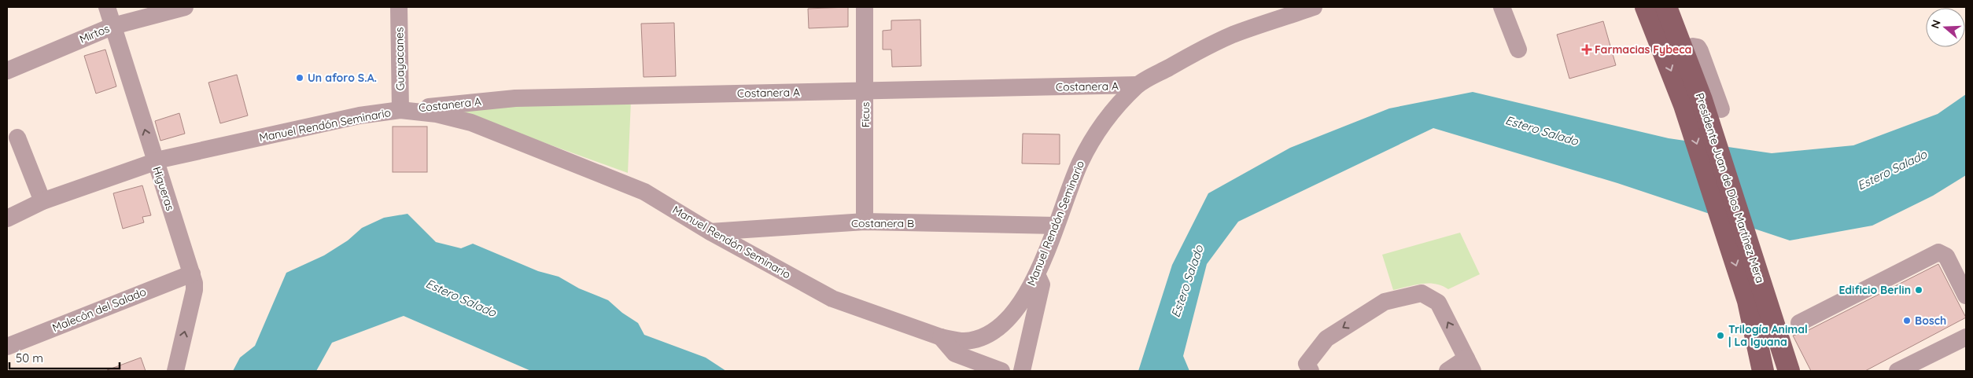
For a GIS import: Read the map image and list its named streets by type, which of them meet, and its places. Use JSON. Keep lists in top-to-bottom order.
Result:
{
  "streets": {
    "main road": ["Presidente Juan de Dios Martínez Mera"],
    "street": [
      "Mirtos",
      "Guayacanes",
      "Costanera A",
      "Ficus",
      "Manuel Rendón Seminario",
      "Higueras",
      "Costanera B",
      "Malecón del Salado"
    ]
  },
  "crossings": [
    ["Mirtos", "Higueras"],
    ["Guayacanes", "Costanera A"],
    ["Guayacanes", "Manuel Rendón Seminario"],
    ["Costanera A", "Ficus"],
    ["Costanera A", "Manuel Rendón Seminario"],
    ["Ficus", "Costanera B"],
    ["Manuel Rendón Seminario", "Higueras"],
    ["Manuel Rendón Seminario", "Costanera B"],
    ["Higueras", "Malecón del Salado"]
  ],
  "one_way": ["Higueras"],
  "water": ["Estero Salado"],
  "places": {
    "health": ["Farmacias Fybeca"],
    "other": [
      "Un aforo S.A.",
      "Edificio Berlin",
      "Bosch",
      "Trilogía Animal | La Iguana"
    ]
  },
  "scale_bar": "50 m",
  "north": "left"
}
